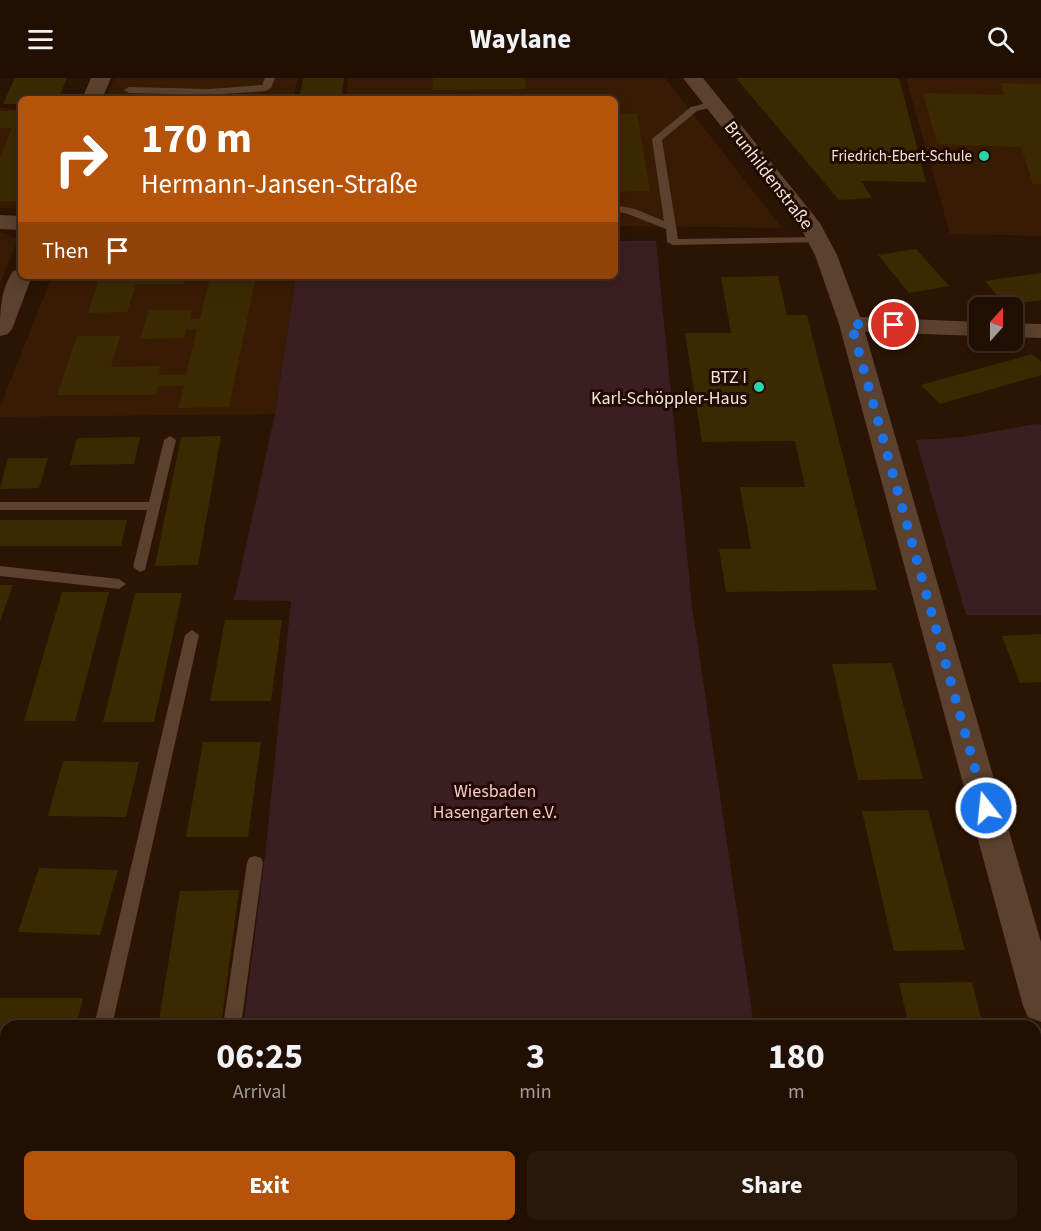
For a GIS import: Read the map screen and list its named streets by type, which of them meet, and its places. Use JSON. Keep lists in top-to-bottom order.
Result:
{
  "streets": {
    "street": ["Brunhildenstraße"]
  },
  "parks": ["Wiesbaden Hasengarten e.V."],
  "places": ["Friedrich-Ebert-Schule", "BTZ I Karl-Schöppler-Haus"],
  "north": "top",
  "page": {
    "header": "Waylane",
    "turn": ["170 m", "Hermann-Jansen-Straße"],
    "then": "Then",
    "eta": [
      "06:25",
      "Arrival",
      "3",
      "min",
      "180",
      "m"
    ],
    "buttons": ["Exit", "Share"]
  }
}
